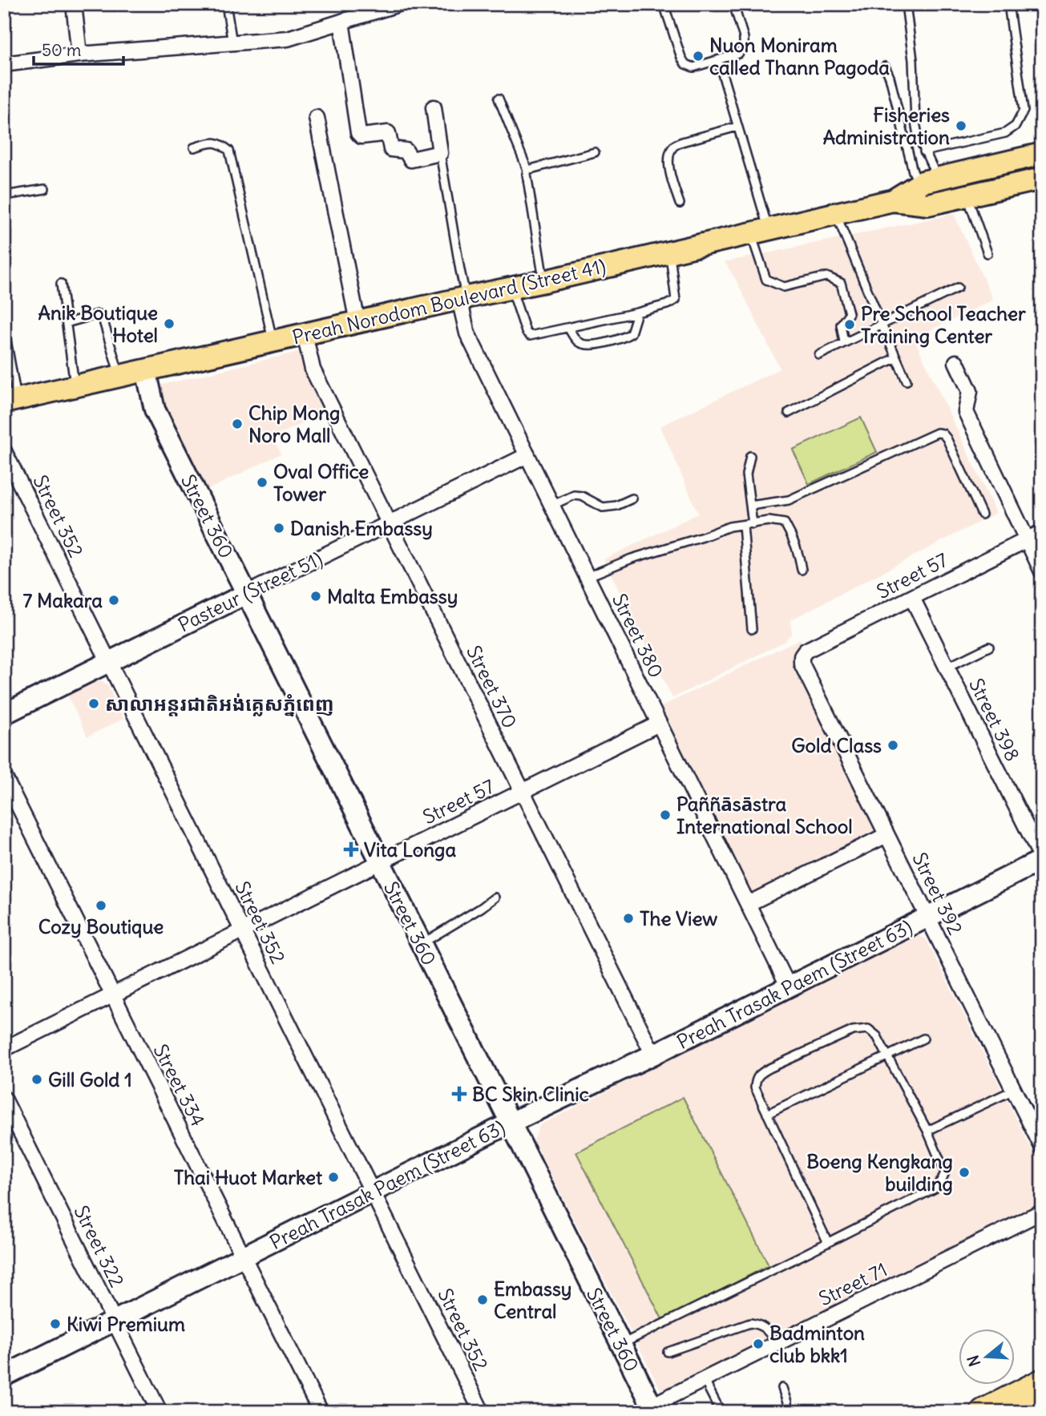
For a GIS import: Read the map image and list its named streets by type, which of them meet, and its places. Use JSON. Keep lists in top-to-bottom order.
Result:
{
  "streets": {
    "main road": ["Preah Norodom Boulevard (Street 41)"],
    "street": [
      "Street 352",
      "Street 360",
      "Street 57",
      "Pasteur (Street 51)",
      "Street 380",
      "Street 370",
      "Street 398",
      "Street 392",
      "Preah Trasak Paem (Street 63)",
      "Street 334",
      "Street 322",
      "Street 71"
    ]
  },
  "crossings": [
    ["Preah Norodom Boulevard (Street 41)", "Street 360"],
    ["Preah Norodom Boulevard (Street 41)", "Street 380"],
    ["Preah Norodom Boulevard (Street 41)", "Street 370"],
    ["Street 352", "Street 57"],
    ["Street 352", "Pasteur (Street 51)"],
    ["Street 352", "Preah Trasak Paem (Street 63)"],
    ["Street 360", "Street 57"],
    ["Street 360", "Pasteur (Street 51)"],
    ["Street 360", "Preah Trasak Paem (Street 63)"],
    ["Street 360", "Street 71"],
    ["Street 57", "Street 380"],
    ["Street 57", "Street 370"],
    ["Street 57", "Street 398"],
    ["Street 57", "Street 392"],
    ["Street 57", "Street 334"],
    ["Pasteur (Street 51)", "Street 380"],
    ["Pasteur (Street 51)", "Street 370"],
    ["Street 380", "Preah Trasak Paem (Street 63)"],
    ["Street 370", "Preah Trasak Paem (Street 63)"],
    ["Street 398", "Preah Trasak Paem (Street 63)"],
    ["Street 392", "Preah Trasak Paem (Street 63)"],
    ["Preah Trasak Paem (Street 63)", "Street 334"],
    ["Preah Trasak Paem (Street 63)", "Street 322"]
  ],
  "places": {
    "other": [
      "Nuon Moniram called Thann Pagoda",
      "Fisheries Administration",
      "Anik Boutique Hotel",
      "Pre School Teacher Training Center",
      "Chip Mong Noro Mall",
      "Oval Office Tower",
      "Danish Embassy",
      "Malta Embassy",
      "7 Makara",
      "សាលាអន្តរជាតិអង់គ្លេសភ្នំពេញ",
      "Gold Class",
      "Paññāsāstra International School",
      "Cozy Boutique",
      "The View",
      "Gill Gold 1",
      "Boeng Kengkang building",
      "Thai Huot Market",
      "Embassy Central",
      "Kiwi Premium",
      "Badminton club bkk1"
    ],
    "health": ["Vita Longa", "BC Skin Clinic"]
  },
  "scale_bar": "50 m",
  "north": "left"
}
